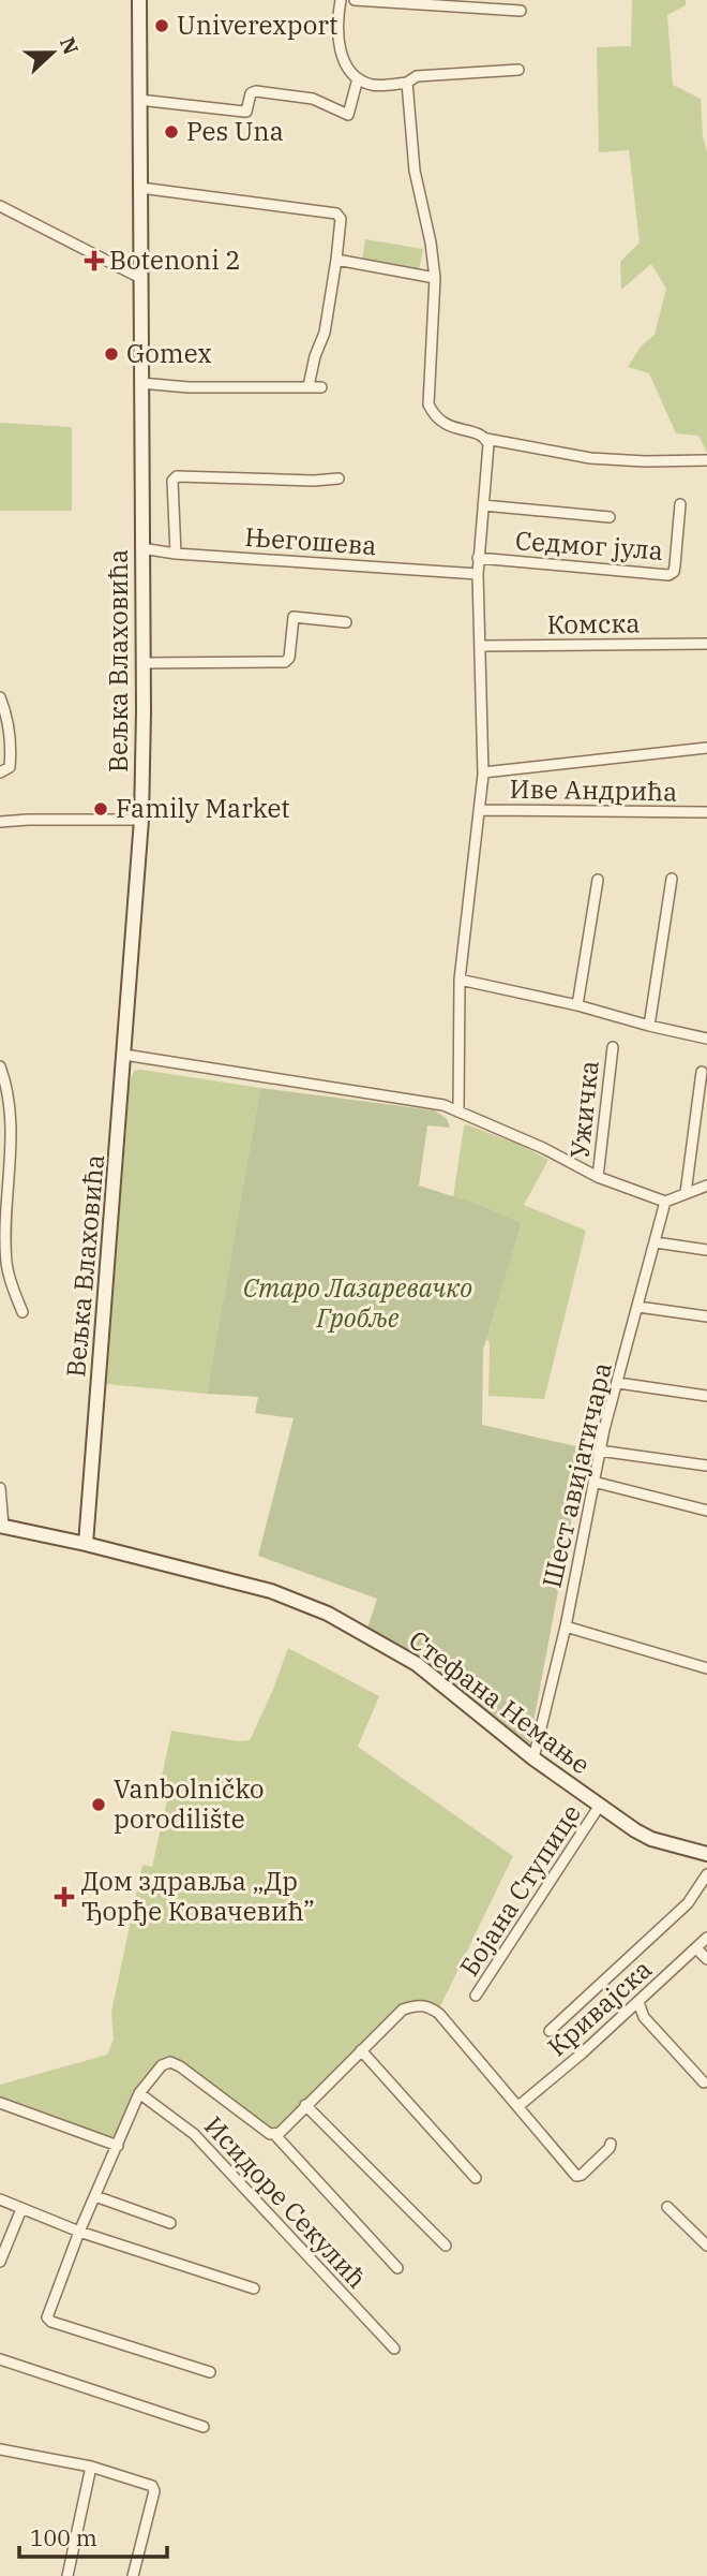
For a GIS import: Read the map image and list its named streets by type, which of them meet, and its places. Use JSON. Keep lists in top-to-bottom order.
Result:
{
  "streets": {
    "street": [
      "Његошева",
      "Седмог јула",
      "Комска",
      "Вељка Влаховића",
      "Иве Андрића",
      "Ужичка",
      "Шест авијатичара",
      "Стефана Немање",
      "Бојана Ступице",
      "Кривајска",
      "Исидоре Секулић"
    ]
  },
  "crossings": [
    ["Његошева", "Вељка Влаховића"],
    ["Вељка Влаховића", "Стефана Немање"],
    ["Шест авијатичара", "Стефана Немање"],
    ["Стефана Немање", "Бојана Ступице"]
  ],
  "parks": ["Старо Лазаревачко Гробље"],
  "places": {
    "other": [
      "Univerexport",
      "Pes Una",
      "Gomex",
      "Family Market",
      "Vanbolničko porodilište"
    ],
    "health": ["Botenoni 2", "Дом здравља „Др Ђорђе Ковачевић”"]
  },
  "scale_bar": "100 m",
  "north": "right"
}
